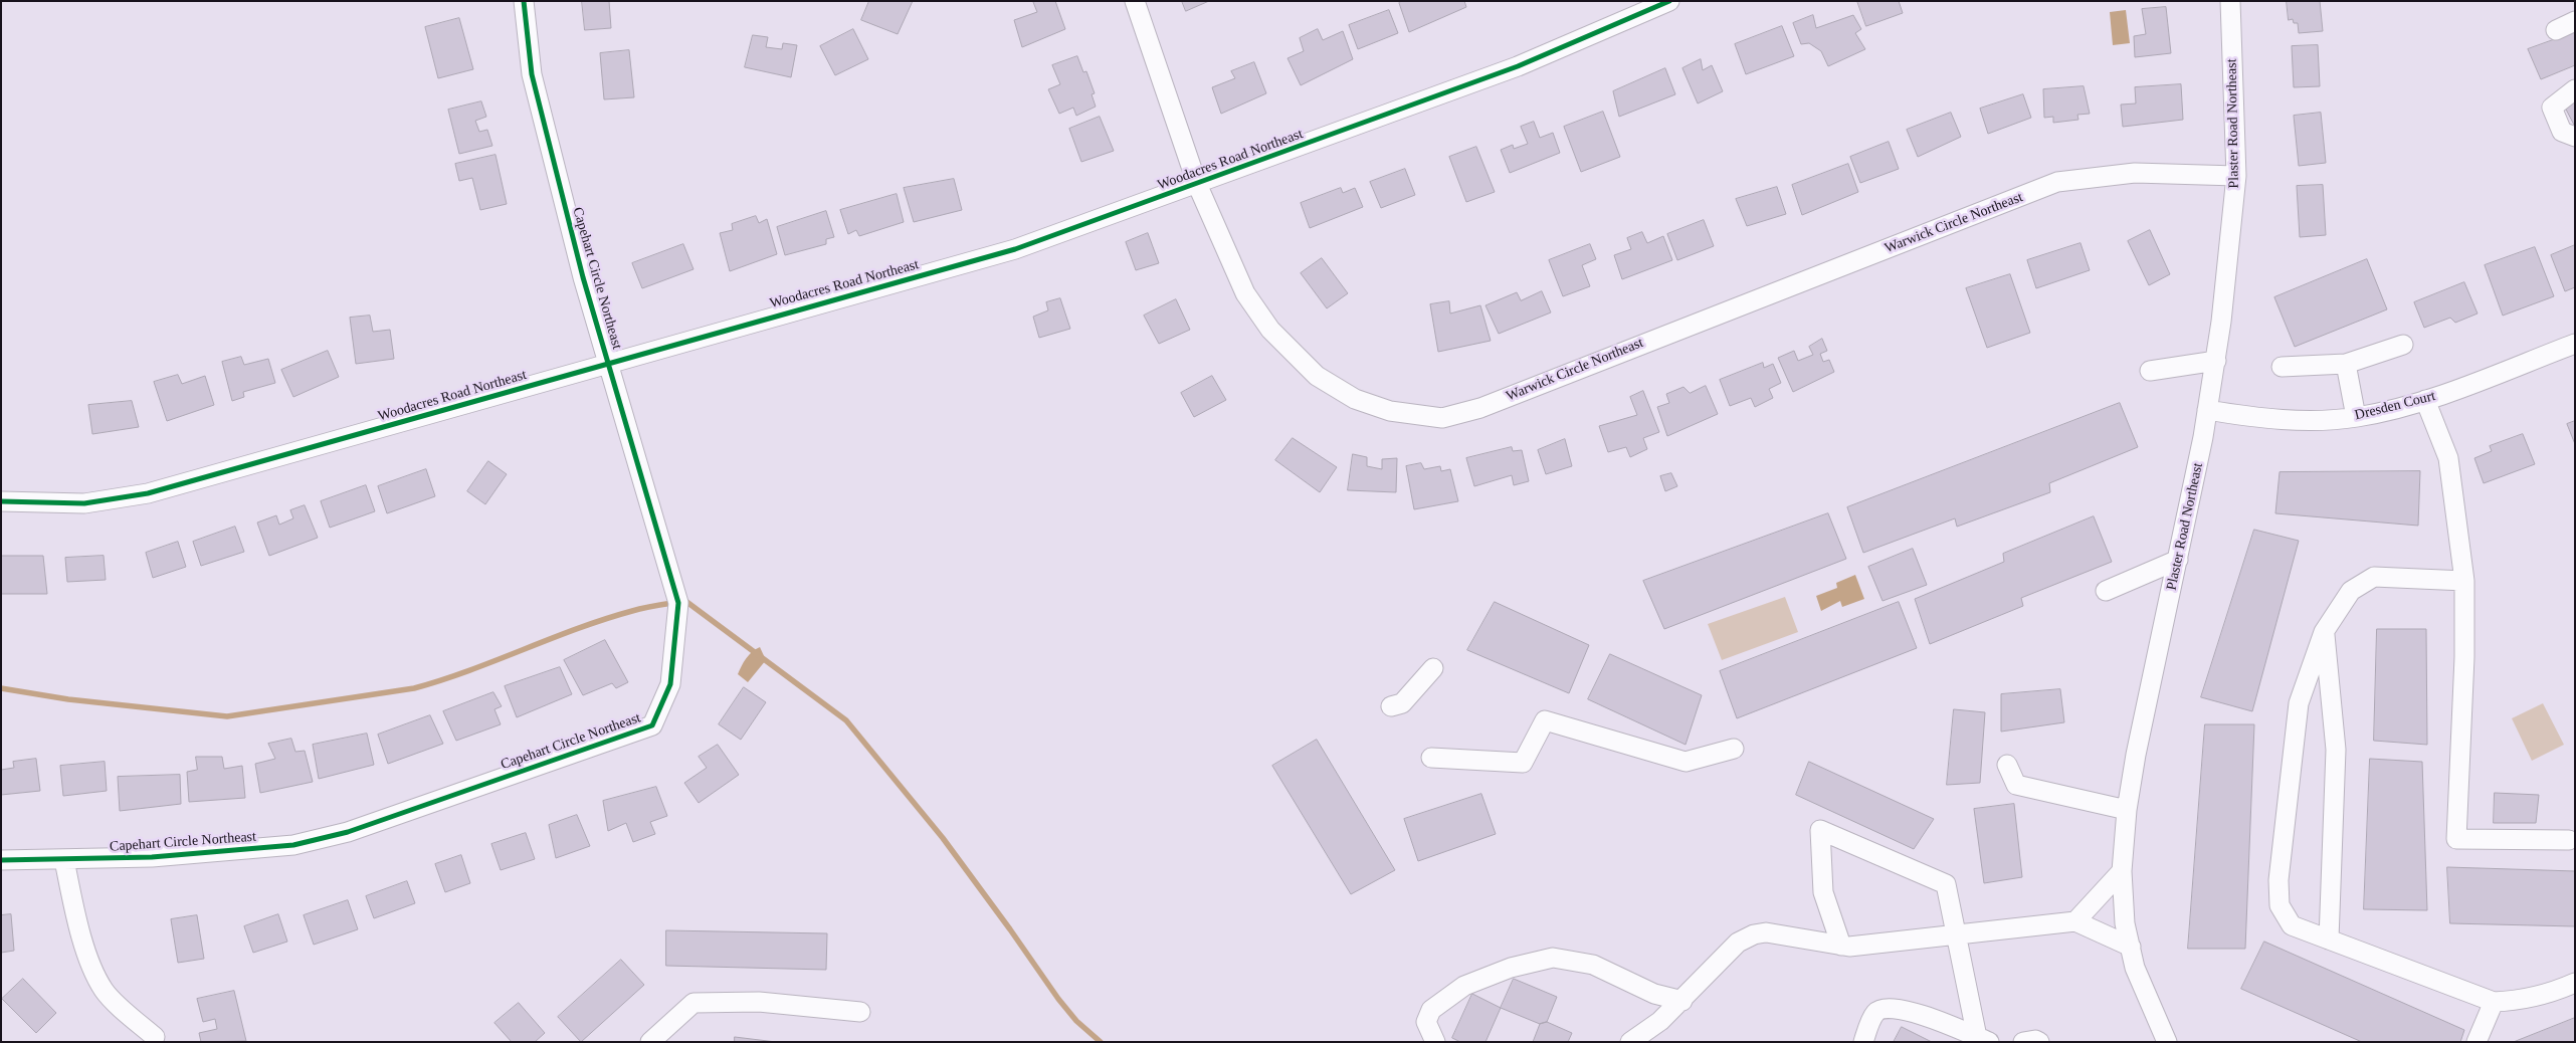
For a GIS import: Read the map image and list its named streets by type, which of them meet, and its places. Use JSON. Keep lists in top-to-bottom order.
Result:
{
  "streets": {
    "street": [
      "Plaster Road Northeast",
      "Woodacres Road Northeast",
      "Warwick Circle Northeast",
      "Capehart Circle Northeast",
      "Dresden Court"
    ]
  },
  "crossings": [
    ["Plaster Road Northeast", "Warwick Circle Northeast"],
    ["Plaster Road Northeast", "Dresden Court"],
    ["Woodacres Road Northeast", "Warwick Circle Northeast"],
    ["Woodacres Road Northeast", "Capehart Circle Northeast"]
  ]
}
